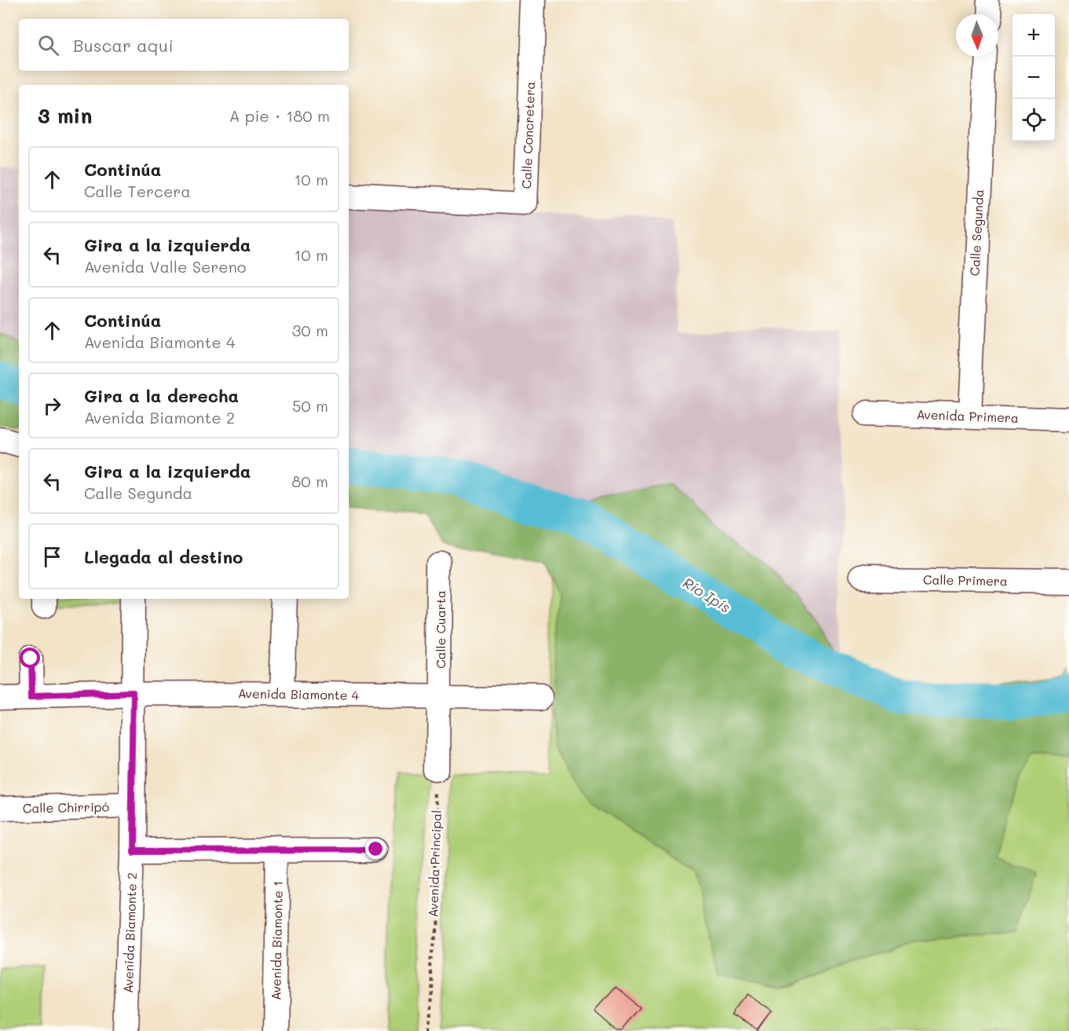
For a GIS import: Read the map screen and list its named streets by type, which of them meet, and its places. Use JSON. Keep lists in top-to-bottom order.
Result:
{
  "streets": {
    "street": [
      "Calle Concretera",
      "Calle Segunda",
      "Avenida Primera",
      "Calle Primera",
      "Calle Cuarta",
      "Avenida Biamonte 4",
      "Calle Chirripó",
      "Avenida Biamonte 2",
      "Avenida Biamonte 1"
    ],
    "path": ["Avenida Principal"]
  },
  "crossings": [
    ["Calle Segunda", "Avenida Primera"],
    ["Calle Cuarta", "Avenida Biamonte 4"],
    ["Avenida Biamonte 4", "Avenida Biamonte 2"],
    ["Calle Chirripó", "Avenida Biamonte 2"]
  ],
  "water": ["Río Ipís"],
  "north": "bottom",
  "page": {
    "map_buttons": ["+", "−"],
    "search": "Buscar aquí",
    "heading": ["3 min", "A pie · 180 m"],
    "list": [
      ["Continúa", "Calle Tercera", "10 m"],
      ["Gira a la izquierda", "Avenida Valle Sereno", "10 m"],
      ["Continúa", "Avenida Biamonte 4", "30 m"],
      ["Gira a la derecha", "Avenida Biamonte 2", "50 m"],
      ["Gira a la izquierda", "Calle Segunda", "80 m"],
      "Llegada al destino"
    ]
  }
}
